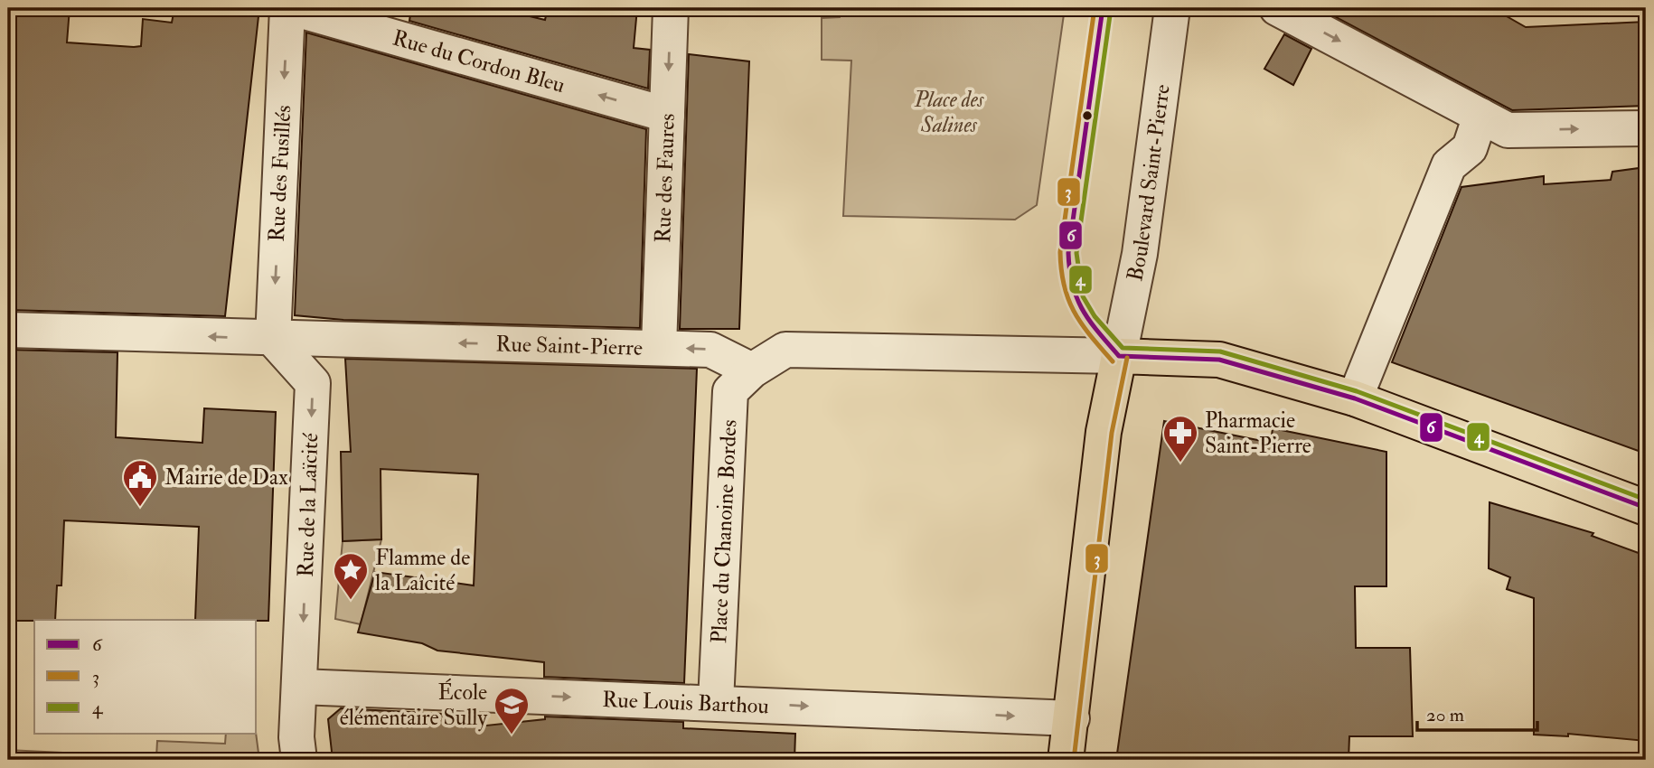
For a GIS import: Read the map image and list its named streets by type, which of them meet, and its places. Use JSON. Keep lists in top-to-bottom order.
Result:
{
  "streets": {
    "street": [
      "Rue du Cordon Bleu",
      "Rue des Fusillés",
      "Rue des Faures",
      "Boulevard Saint-Pierre",
      "Rue Saint-Pierre",
      "Rue de la Laïcité",
      "Place du Chanoine Bordes",
      "Rue Louis Barthou"
    ]
  },
  "crossings": [
    ["Rue du Cordon Bleu", "Rue des Fusillés"],
    ["Rue du Cordon Bleu", "Rue des Faures"],
    ["Rue des Fusillés", "Rue Saint-Pierre"],
    ["Rue des Fusillés", "Rue de la Laïcité"],
    ["Rue des Faures", "Rue Saint-Pierre"],
    ["Rue Saint-Pierre", "Rue de la Laïcité"],
    ["Rue Saint-Pierre", "Place du Chanoine Bordes"],
    ["Rue de la Laïcité", "Rue Louis Barthou"],
    ["Place du Chanoine Bordes", "Rue Louis Barthou"]
  ],
  "one_way": [
    "Rue du Cordon Bleu",
    "Rue des Fusillés",
    "Rue Saint-Pierre",
    "Rue de la Laïcité",
    "Rue Louis Barthou"
  ],
  "parks": ["Place des Salines"],
  "places": {
    "pharmacy": ["Pharmacie Saint-Pierre"],
    "public building": ["Mairie de Dax"],
    "place": ["Flamme de la Laîcité"],
    "school or university": ["École élémentaire Sully"]
  },
  "lines": ["transit line 6", "transit line 3", "transit line 4"],
  "legend": ["6", "3", "4"],
  "scale_bar": "20 m"
}
